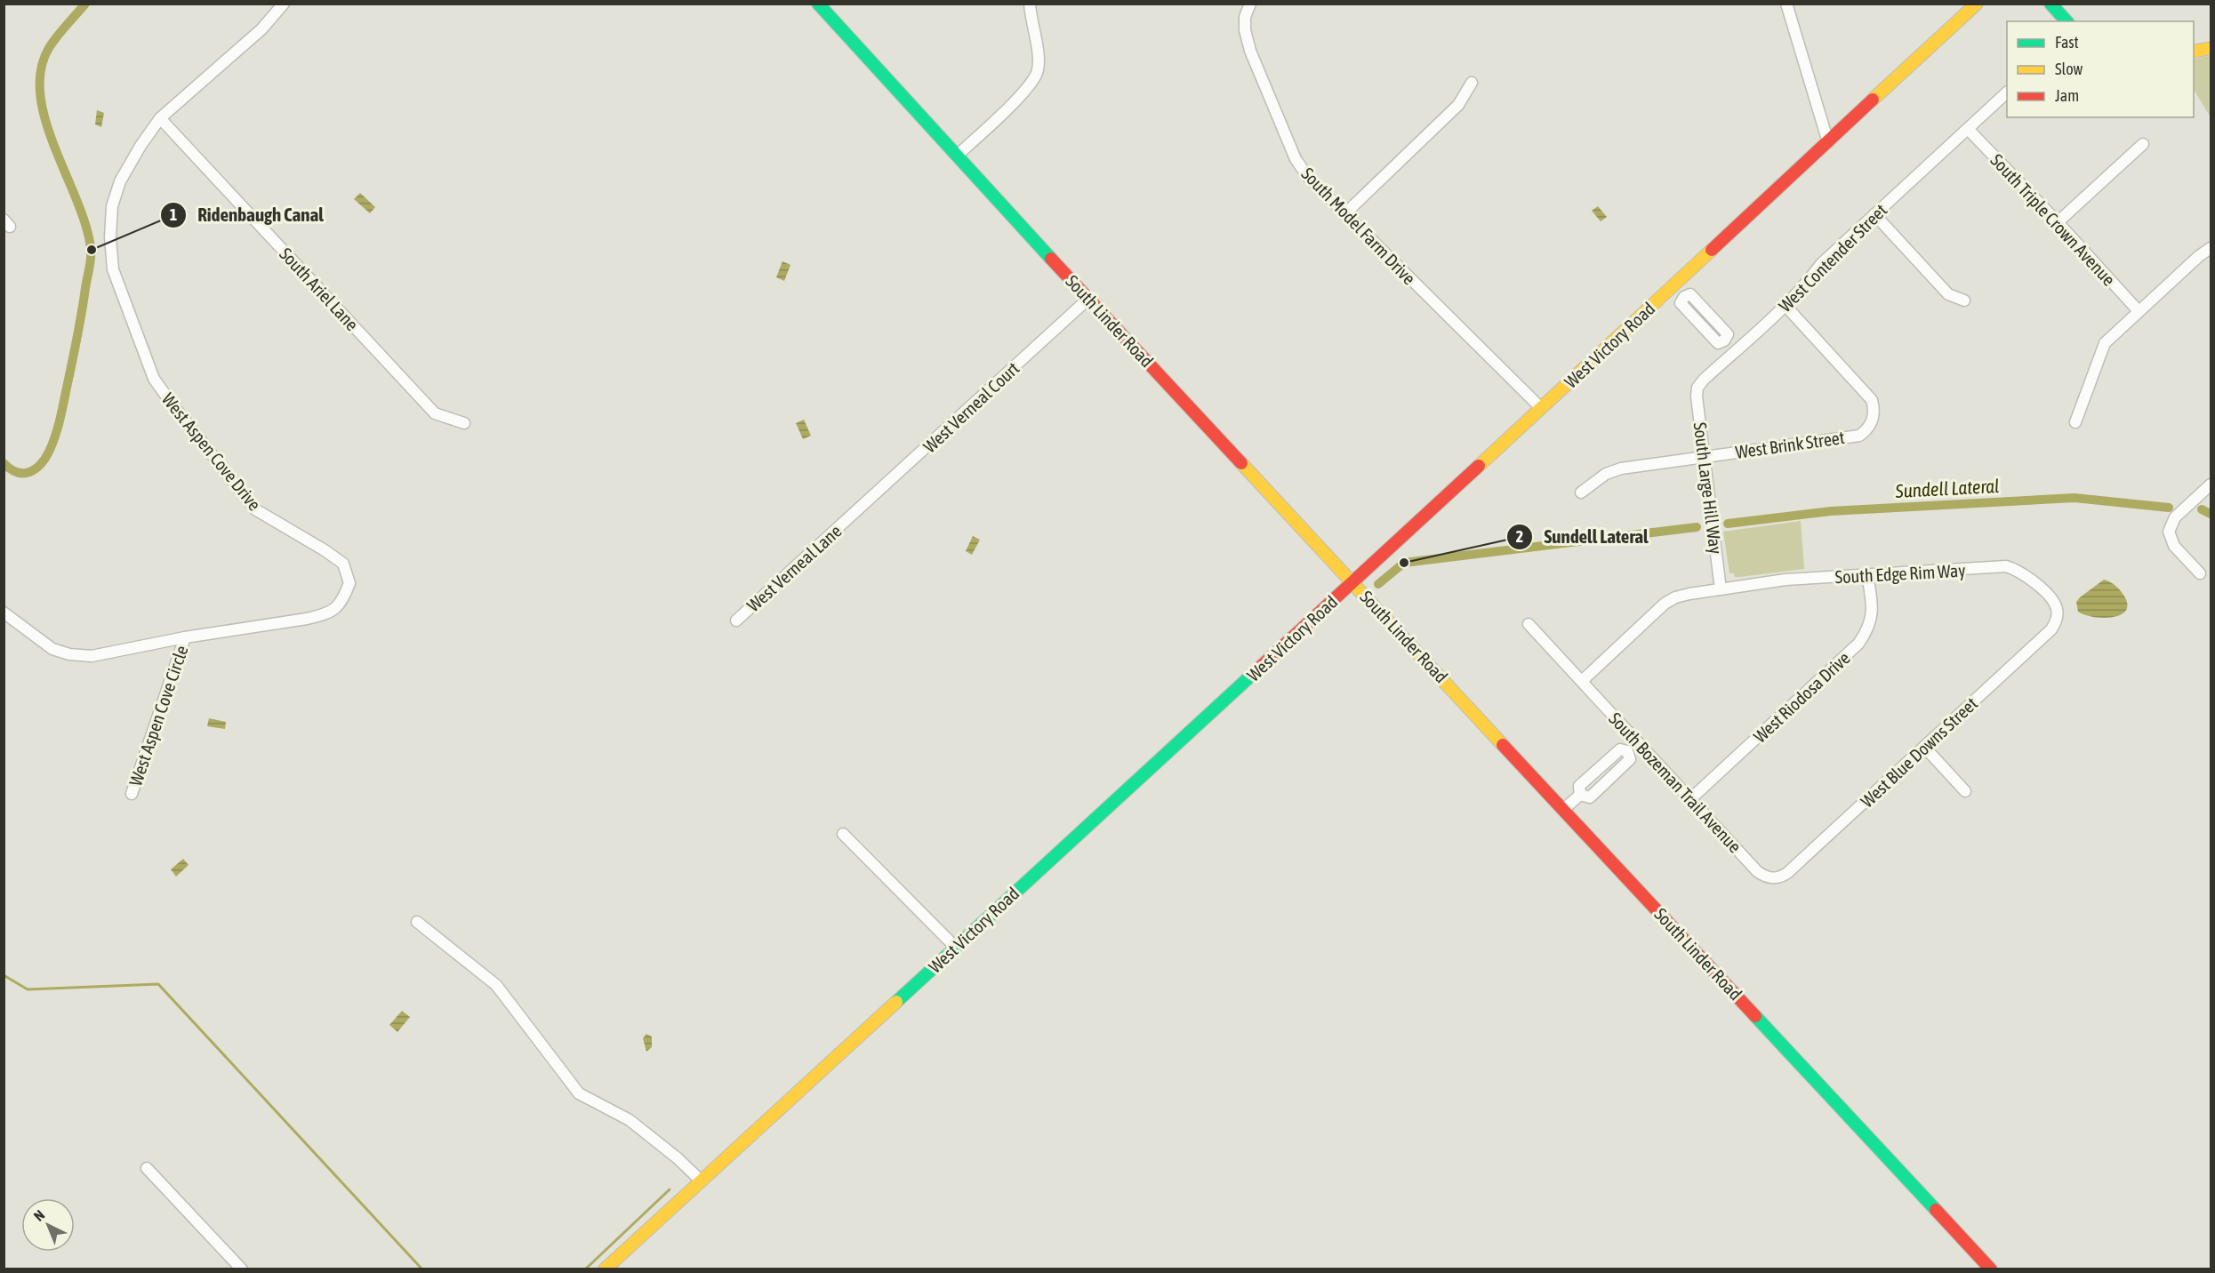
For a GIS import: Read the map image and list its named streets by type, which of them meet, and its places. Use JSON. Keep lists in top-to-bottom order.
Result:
{
  "streets": {
    "main road": ["South Linder Road", "West Victory Road"],
    "street": [
      "South Triple Crown Avenue",
      "South Model Farm Drive",
      "West Contender Street",
      "South Ariel Lane",
      "West Verneal Court",
      "West Brink Street",
      "West Aspen Cove Drive",
      "South Large Hill Way",
      "West Verneal Lane",
      "South Edge Rim Way",
      "West Riodosa Drive",
      "West Aspen Cove Circle",
      "West Blue Downs Street",
      "South Bozeman Trail Avenue"
    ]
  },
  "crossings": [
    ["South Triple Crown Avenue", "West Contender Street"],
    ["South Model Farm Drive", "West Victory Road"],
    ["West Contender Street", "West Brink Street"],
    ["West Contender Street", "South Large Hill Way"],
    ["South Ariel Lane", "West Aspen Cove Drive"],
    ["South Linder Road", "West Victory Road"],
    ["South Linder Road", "West Verneal Court"],
    ["West Verneal Court", "West Verneal Lane"],
    ["West Brink Street", "South Large Hill Way"],
    ["West Aspen Cove Drive", "West Aspen Cove Circle"],
    ["South Large Hill Way", "South Edge Rim Way"],
    ["South Edge Rim Way", "West Riodosa Drive"],
    ["South Edge Rim Way", "West Blue Downs Street"],
    ["South Edge Rim Way", "South Bozeman Trail Avenue"],
    ["West Riodosa Drive", "South Bozeman Trail Avenue"],
    ["West Blue Downs Street", "South Bozeman Trail Avenue"]
  ],
  "water": ["Sundell Lateral"],
  "places": ["Ridenbaugh Canal", "Sundell Lateral"],
  "legend": ["Fast", "Slow", "Jam"],
  "north": "top left"
}
